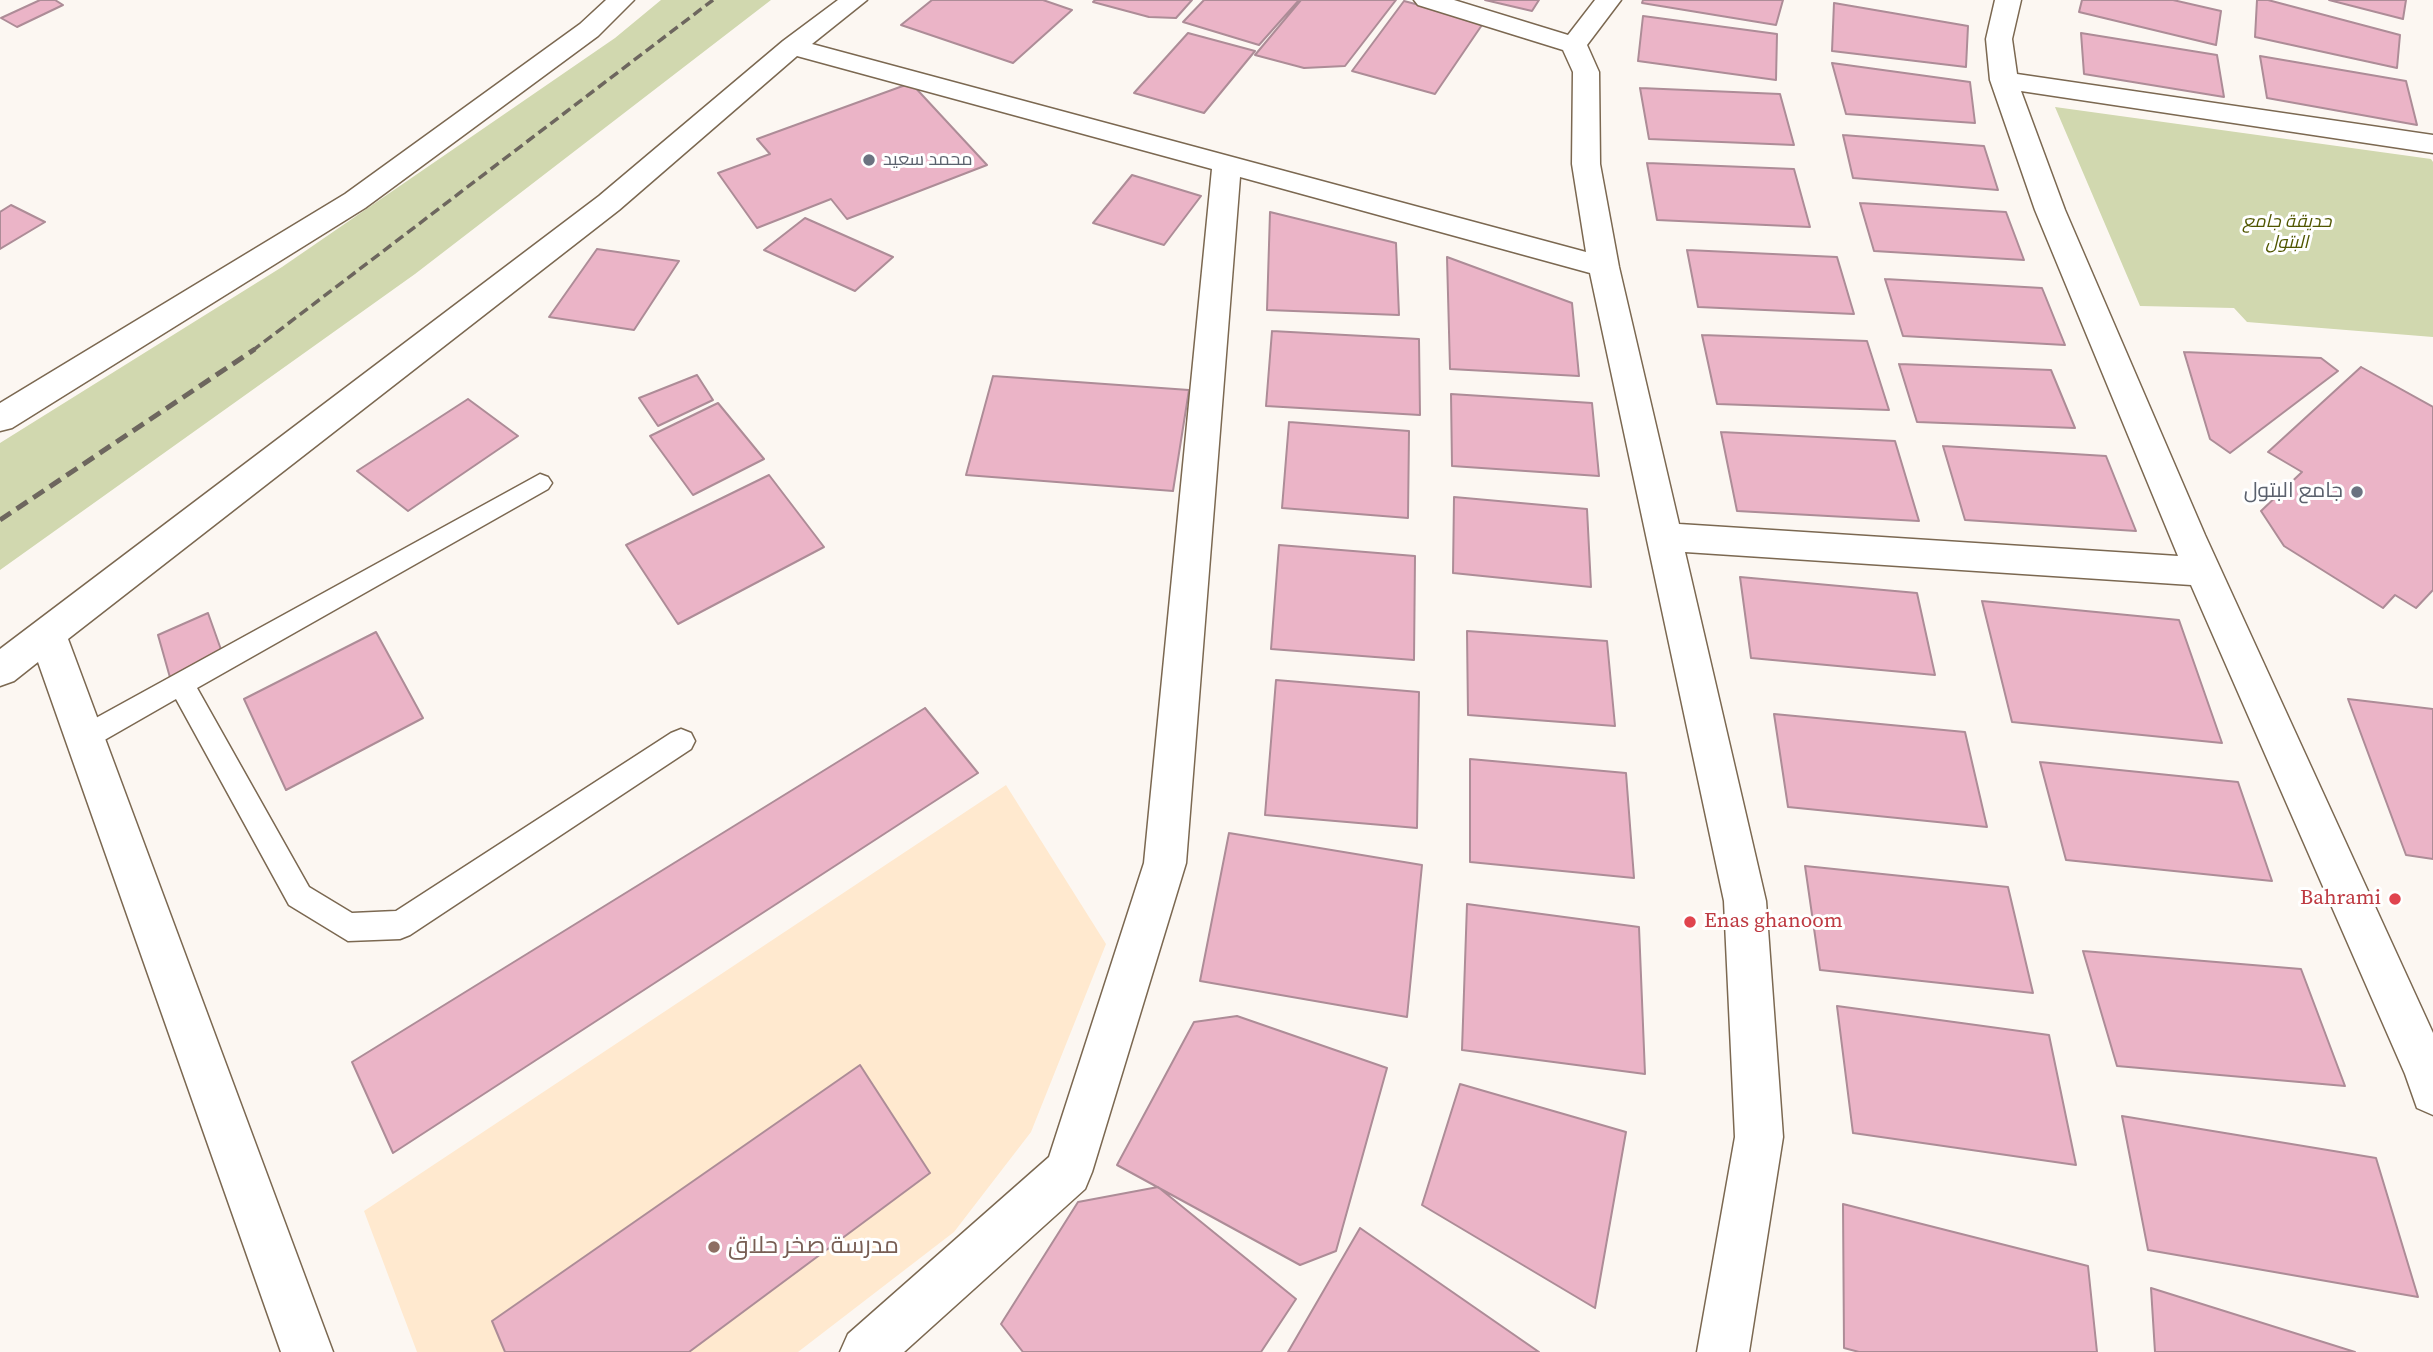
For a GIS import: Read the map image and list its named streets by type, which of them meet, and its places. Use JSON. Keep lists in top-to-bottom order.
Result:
{
  "parks": ["حديقة جامع البتول"],
  "places": [
    "محمد سعيد",
    "جامع البتول",
    "Bahrami",
    "Enas ghanoom",
    "مدرسة صخر حلاق"
  ]
}
